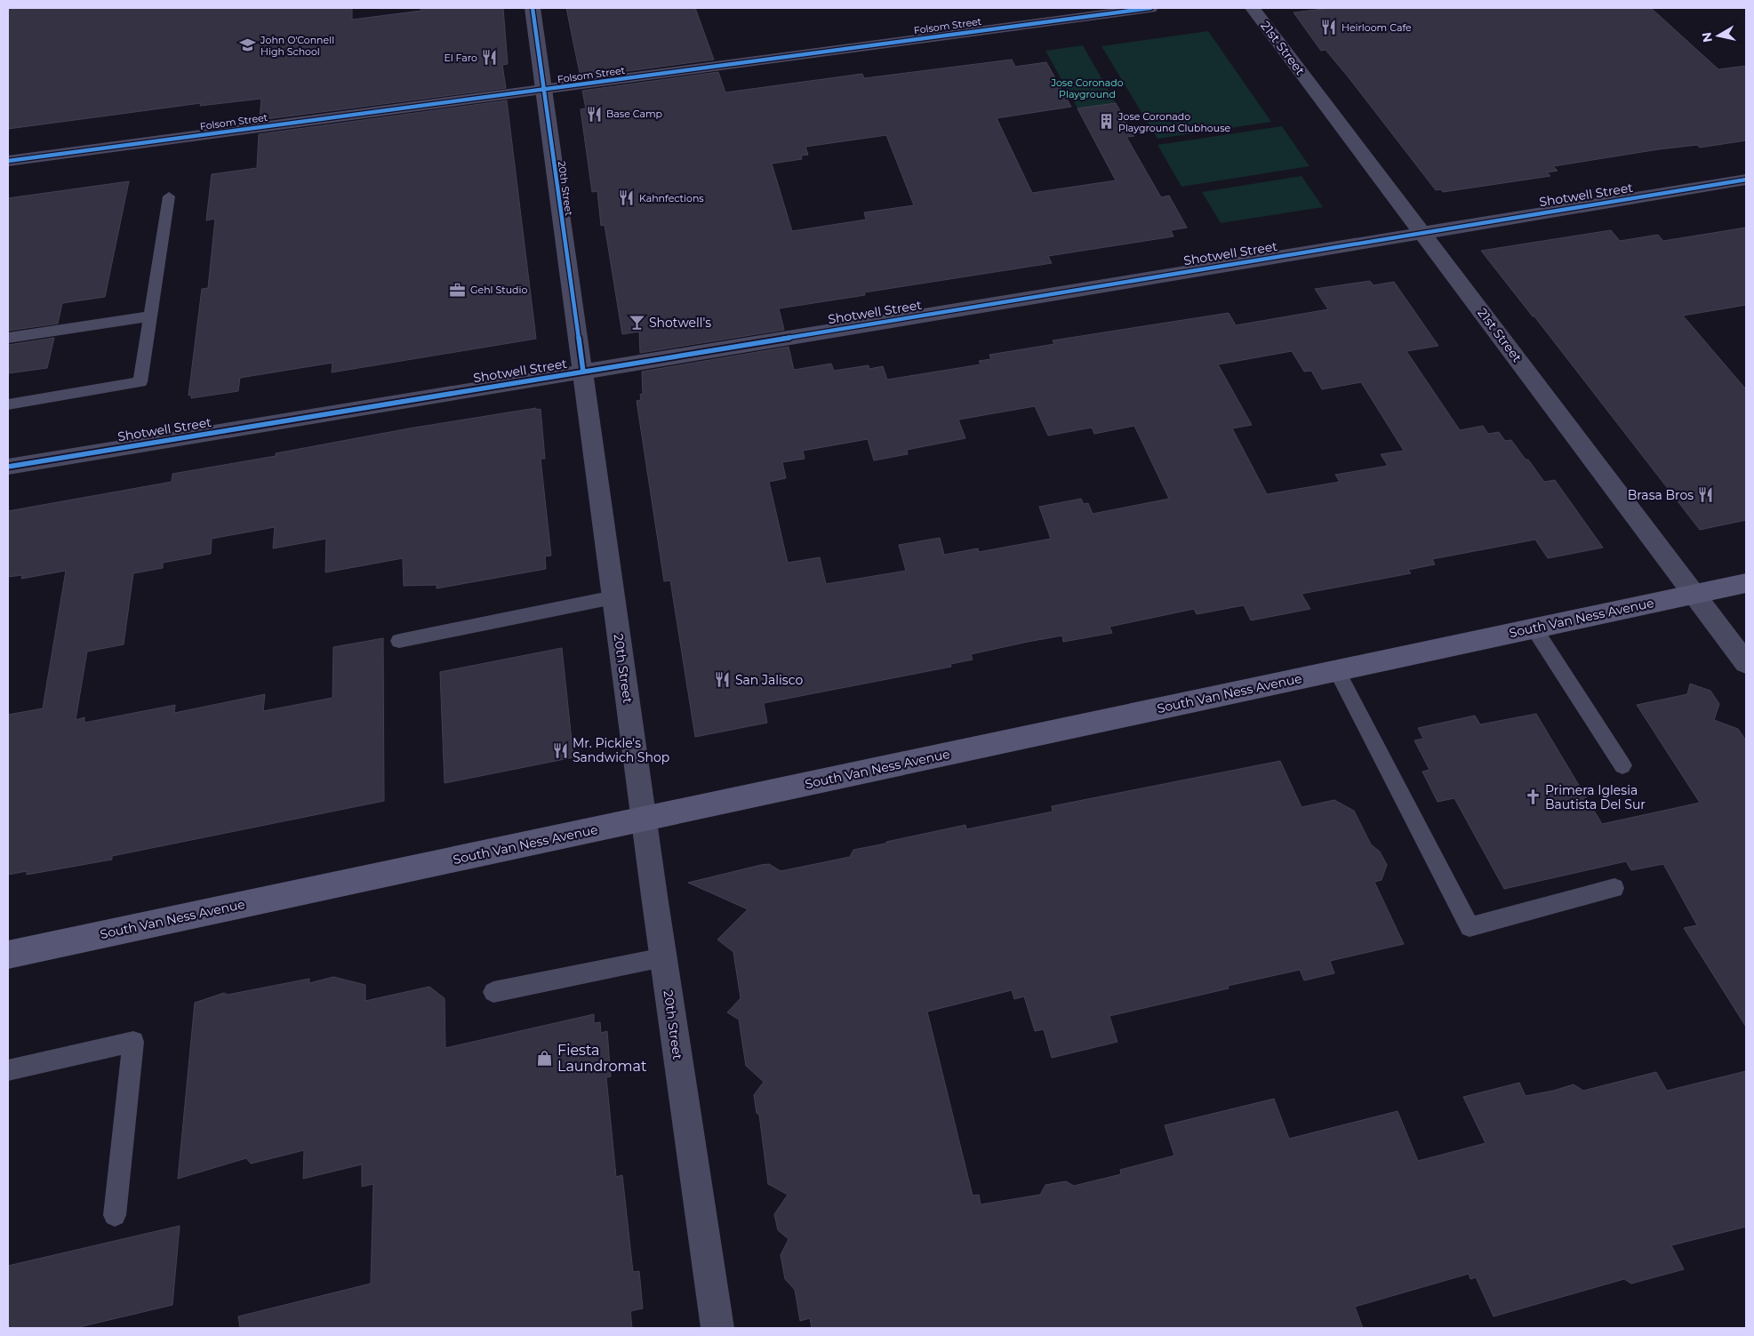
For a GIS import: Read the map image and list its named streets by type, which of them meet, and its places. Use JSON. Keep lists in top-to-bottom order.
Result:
{
  "streets": {
    "main road": ["South Van Ness Avenue"],
    "street": [
      "Folsom Street",
      "21st Street",
      "20th Street",
      "Shotwell Street"
    ]
  },
  "crossings": [
    ["Folsom Street", "20th Street"],
    ["21st Street", "Shotwell Street"],
    ["21st Street", "South Van Ness Avenue"],
    ["20th Street", "Shotwell Street"],
    ["20th Street", "South Van Ness Avenue"]
  ],
  "parks": ["Jose Coronado Playground"],
  "places": {
    "restaurant": [
      "Heirloom Cafe",
      "El Faro",
      "Base Camp",
      "Kahnfections",
      "Brasa Bros",
      "San Jalisco",
      "Mr. Pickle's Sandwich Shop"
    ],
    "school or university": ["John O'Connell High School"],
    "building": ["Jose Coronado Playground Clubhouse"],
    "office": ["Gehl Studio"],
    "bar": ["Shotwell's"],
    "church": ["Primera Iglesia Bautista Del Sur"],
    "shop": ["Fiesta Laundromat"]
  },
  "north": "left"
}
